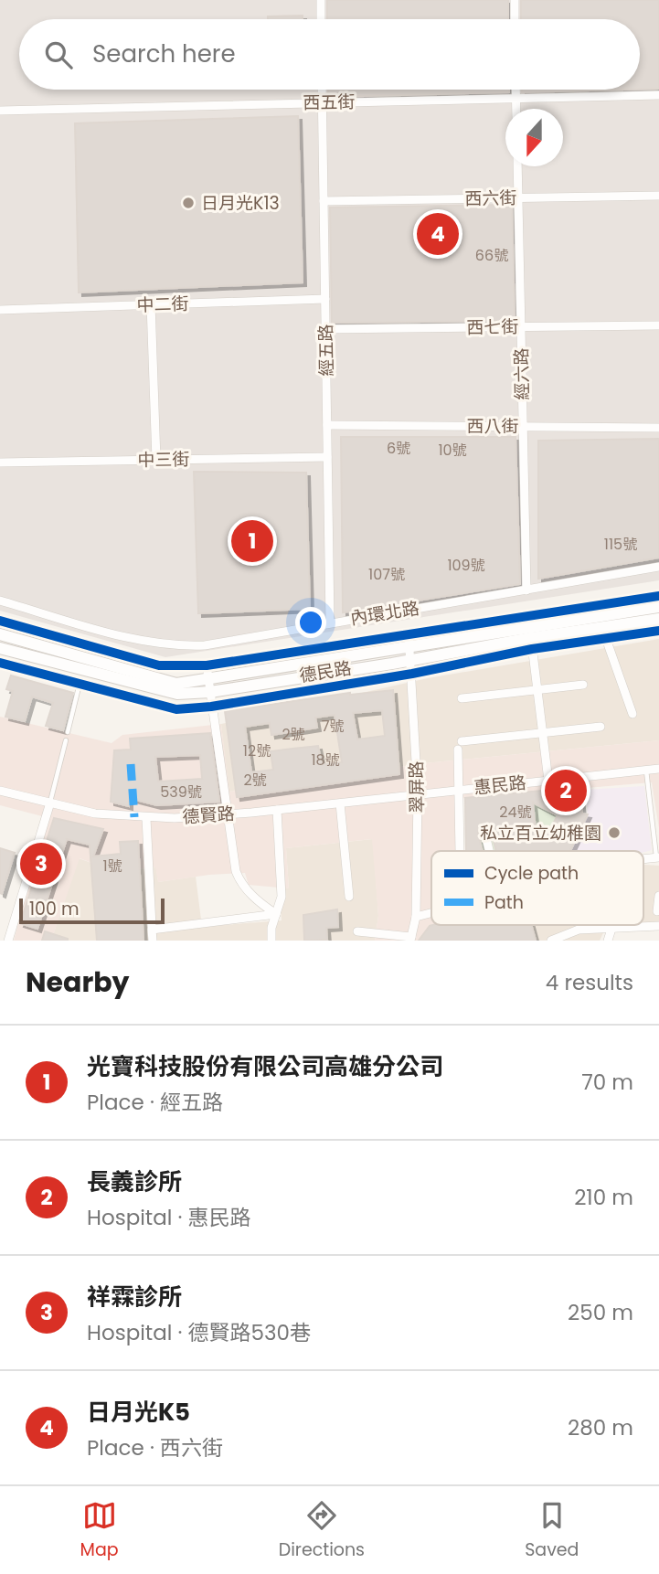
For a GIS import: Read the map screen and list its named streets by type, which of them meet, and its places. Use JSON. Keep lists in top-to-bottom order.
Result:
{
  "streets": {
    "street": [
      "西五街",
      "西六街",
      "中二街",
      "西七街",
      "經五路",
      "經六路",
      "西八街",
      "中三街",
      "內環北路",
      "德民路",
      "惠民路",
      "翠屏路",
      "德賢路"
    ]
  },
  "crossings": [
    ["西五街", "經五路"],
    ["西六街", "經五路"],
    ["西六街", "經六路"],
    ["中二街", "經五路"],
    ["西七街", "經五路"],
    ["西七街", "經六路"],
    ["經五路", "西八街"],
    ["經五路", "中三街"],
    ["經五路", "內環北路"],
    ["經六路", "西八街"],
    ["經六路", "內環北路"],
    ["德民路", "翠屏路"],
    ["惠民路", "翠屏路"],
    ["惠民路", "德賢路"],
    ["翠屏路", "德賢路"]
  ],
  "places": ["日月光K13", "私立百立幼稚園"],
  "house_numbers": [
    "66號",
    "6號",
    "10號",
    "115號",
    "109號",
    "107號",
    "7號",
    "2號",
    "12號",
    "18號",
    "2號",
    "539號",
    "24號",
    "1號"
  ],
  "legend": ["Cycle path", "Path"],
  "scale_bar": "100 m",
  "north": "bottom",
  "page": {
    "search": "Search here",
    "pins": [
      "4",
      "1",
      "2",
      "3"
    ],
    "scale": "100 m",
    "heading": ["Nearby", "4 results"],
    "list": [
      {
        "mark": "1",
        "name": "光寶科技股份有限公司高雄分公司",
        "note": "Place · 經五路",
        "value": "70 m"
      },
      {
        "mark": "2",
        "name": "長義診所",
        "note": "Hospital · 惠民路",
        "value": "210 m"
      },
      {
        "mark": "3",
        "name": "祥霖診所",
        "note": "Hospital · 德賢路530巷",
        "value": "250 m"
      },
      {
        "mark": "4",
        "name": "日月光K5",
        "note": "Place · 西六街",
        "value": "280 m"
      }
    ],
    "nav": ["Map", "Directions", "Saved"]
  }
}
